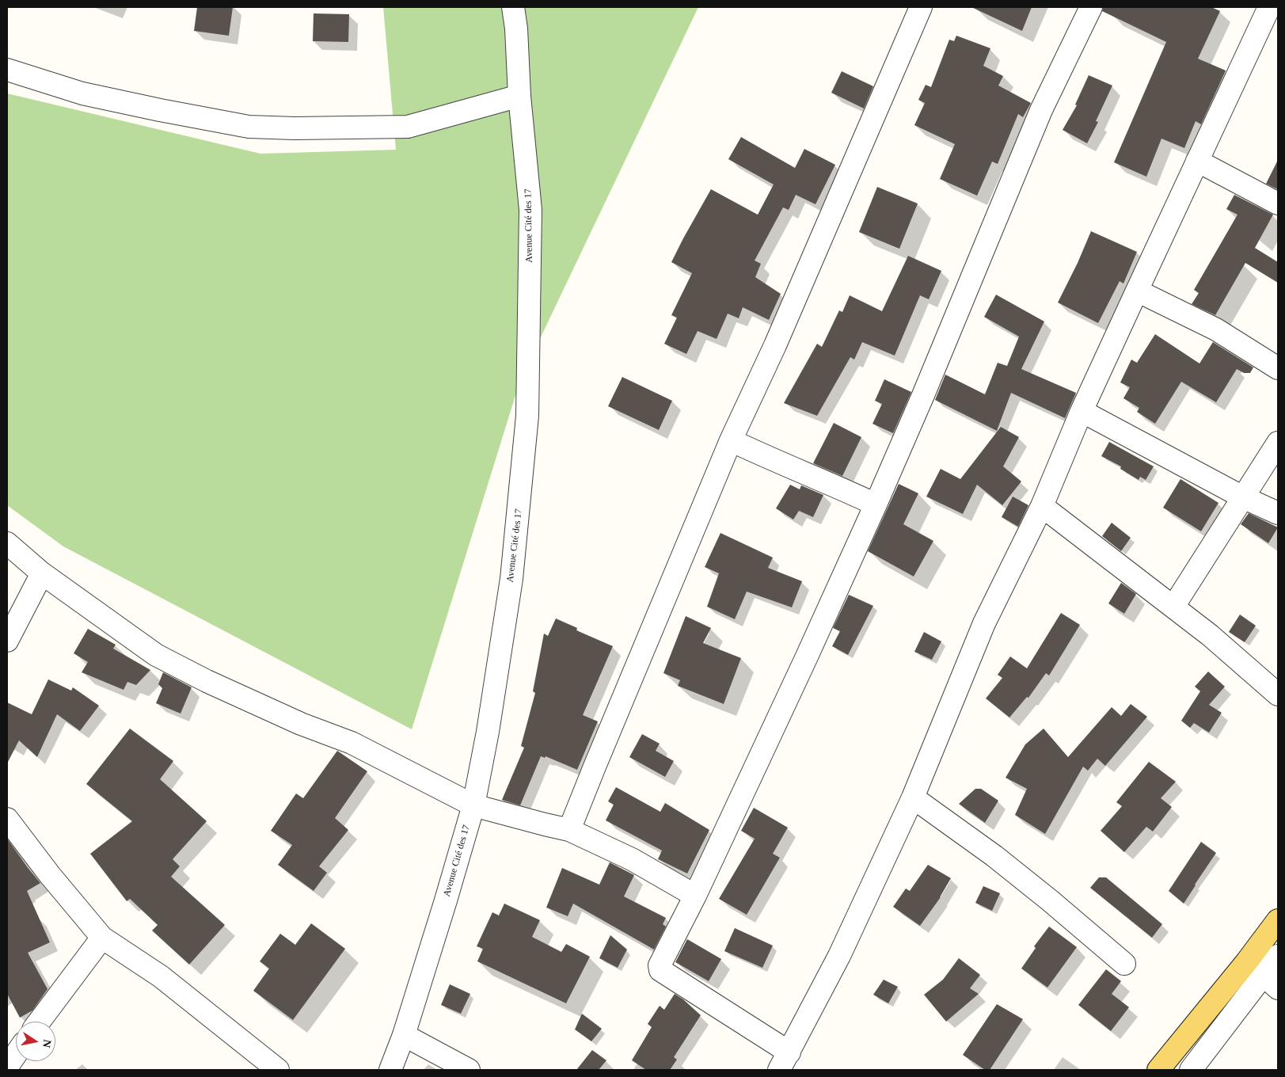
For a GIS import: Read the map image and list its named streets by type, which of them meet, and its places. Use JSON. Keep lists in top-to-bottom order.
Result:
{
  "streets": {
    "street": ["Avenue Cité des 17"]
  },
  "north": "right"
}
